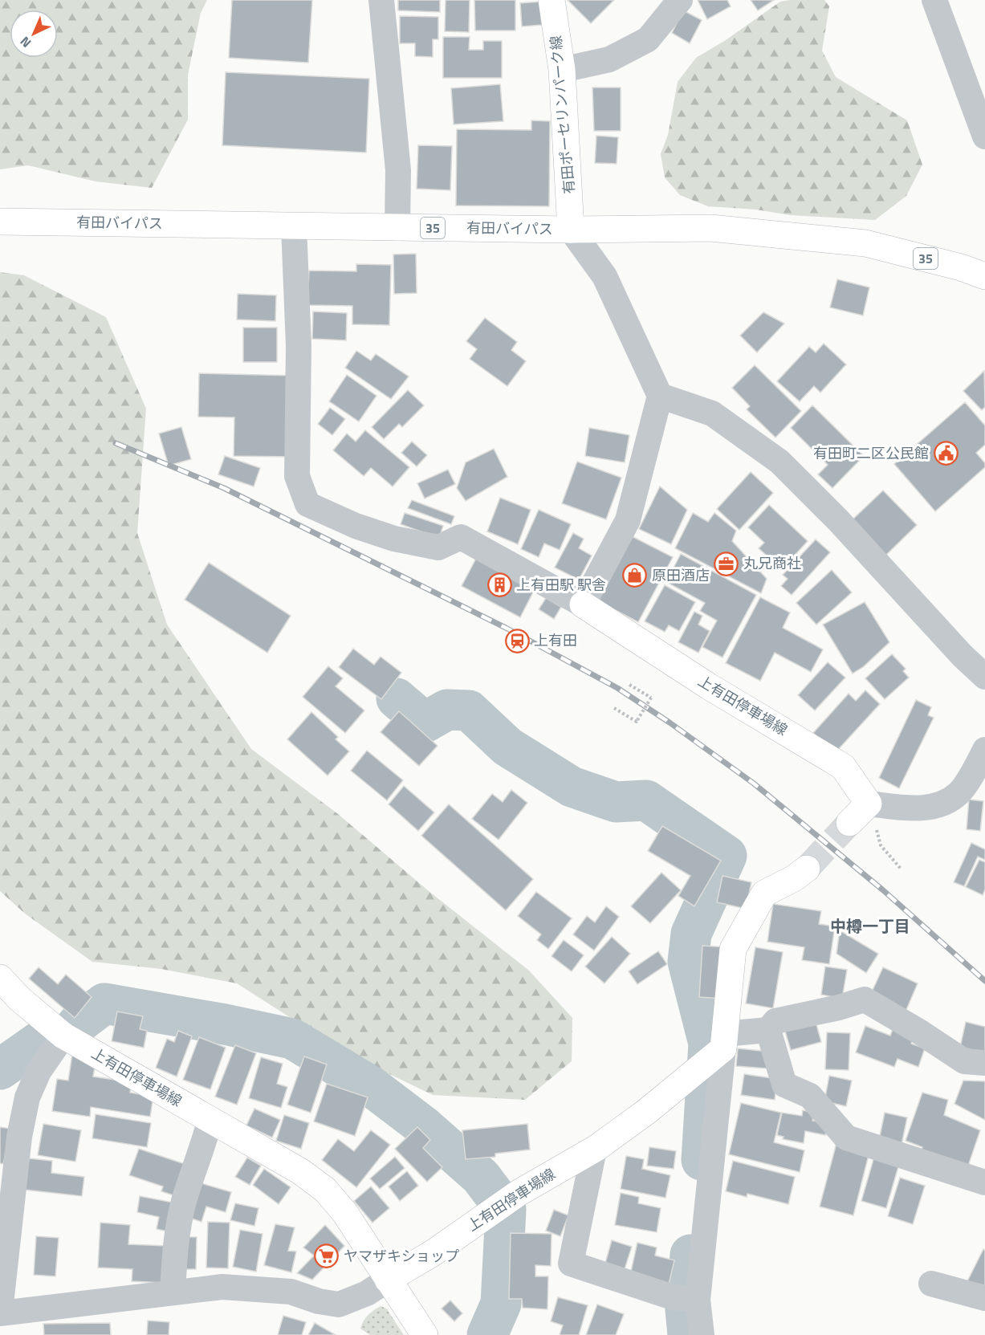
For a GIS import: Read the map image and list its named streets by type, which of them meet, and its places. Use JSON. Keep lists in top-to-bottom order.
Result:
{
  "streets": {
    "main road": [
      "有田ポーセリンパーク線",
      "有田バイパス",
      "35",
      "上有田停車場線"
    ]
  },
  "crossings": [
    ["有田ポーセリンパーク線", "有田バイパス"]
  ],
  "districts": ["中樽一丁目"],
  "places": {
    "public building": ["有田町二区公民館"],
    "office": ["丸兄商社"],
    "shop": ["原田酒店"],
    "building": ["上有田駅 駅舎"],
    "station": ["上有田"],
    "supermarket": ["ヤマザキショップ"]
  },
  "north": "bottom left"
}
